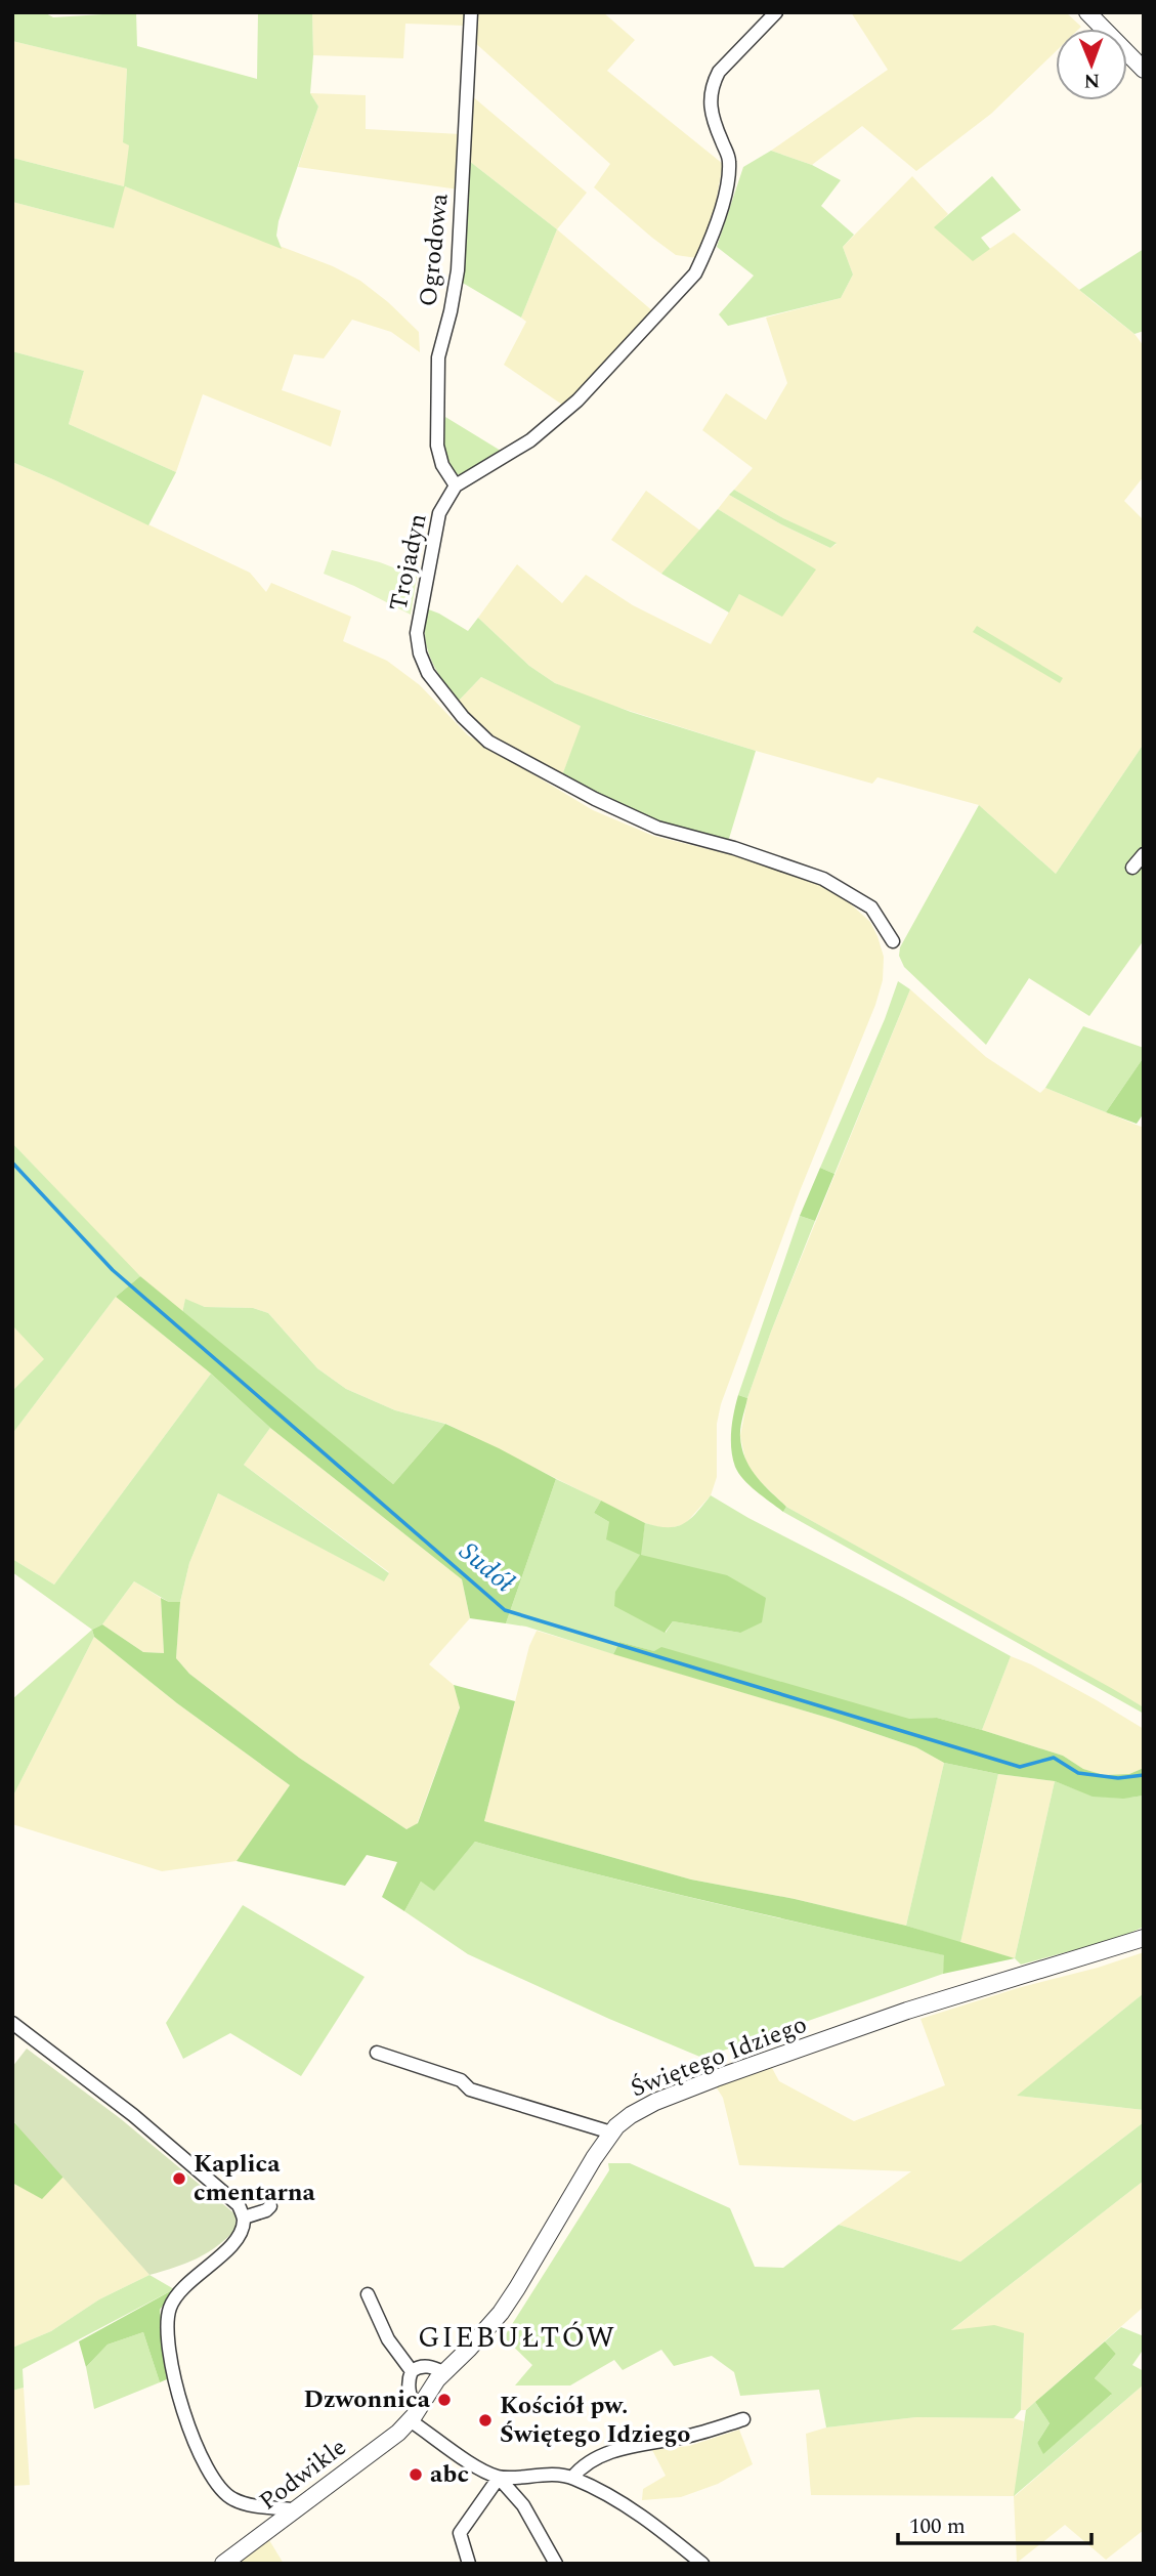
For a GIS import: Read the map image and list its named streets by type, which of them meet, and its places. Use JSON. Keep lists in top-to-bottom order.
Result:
{
  "streets": {
    "street": [
      "Ogrodowa",
      "Trojadyn",
      "Świętego Idziego",
      "Podwikle"
    ]
  },
  "crossings": [
    ["Ogrodowa", "Trojadyn"],
    ["Świętego Idziego", "Podwikle"]
  ],
  "districts": ["GIEBUŁTÓW"],
  "water": ["Sudół"],
  "places": [
    "Kaplica cmentarna",
    "Dzwonnica",
    "Kościół pw. Świętego Idziego",
    "abc"
  ],
  "scale_bar": "100 m",
  "north": "bottom"
}
